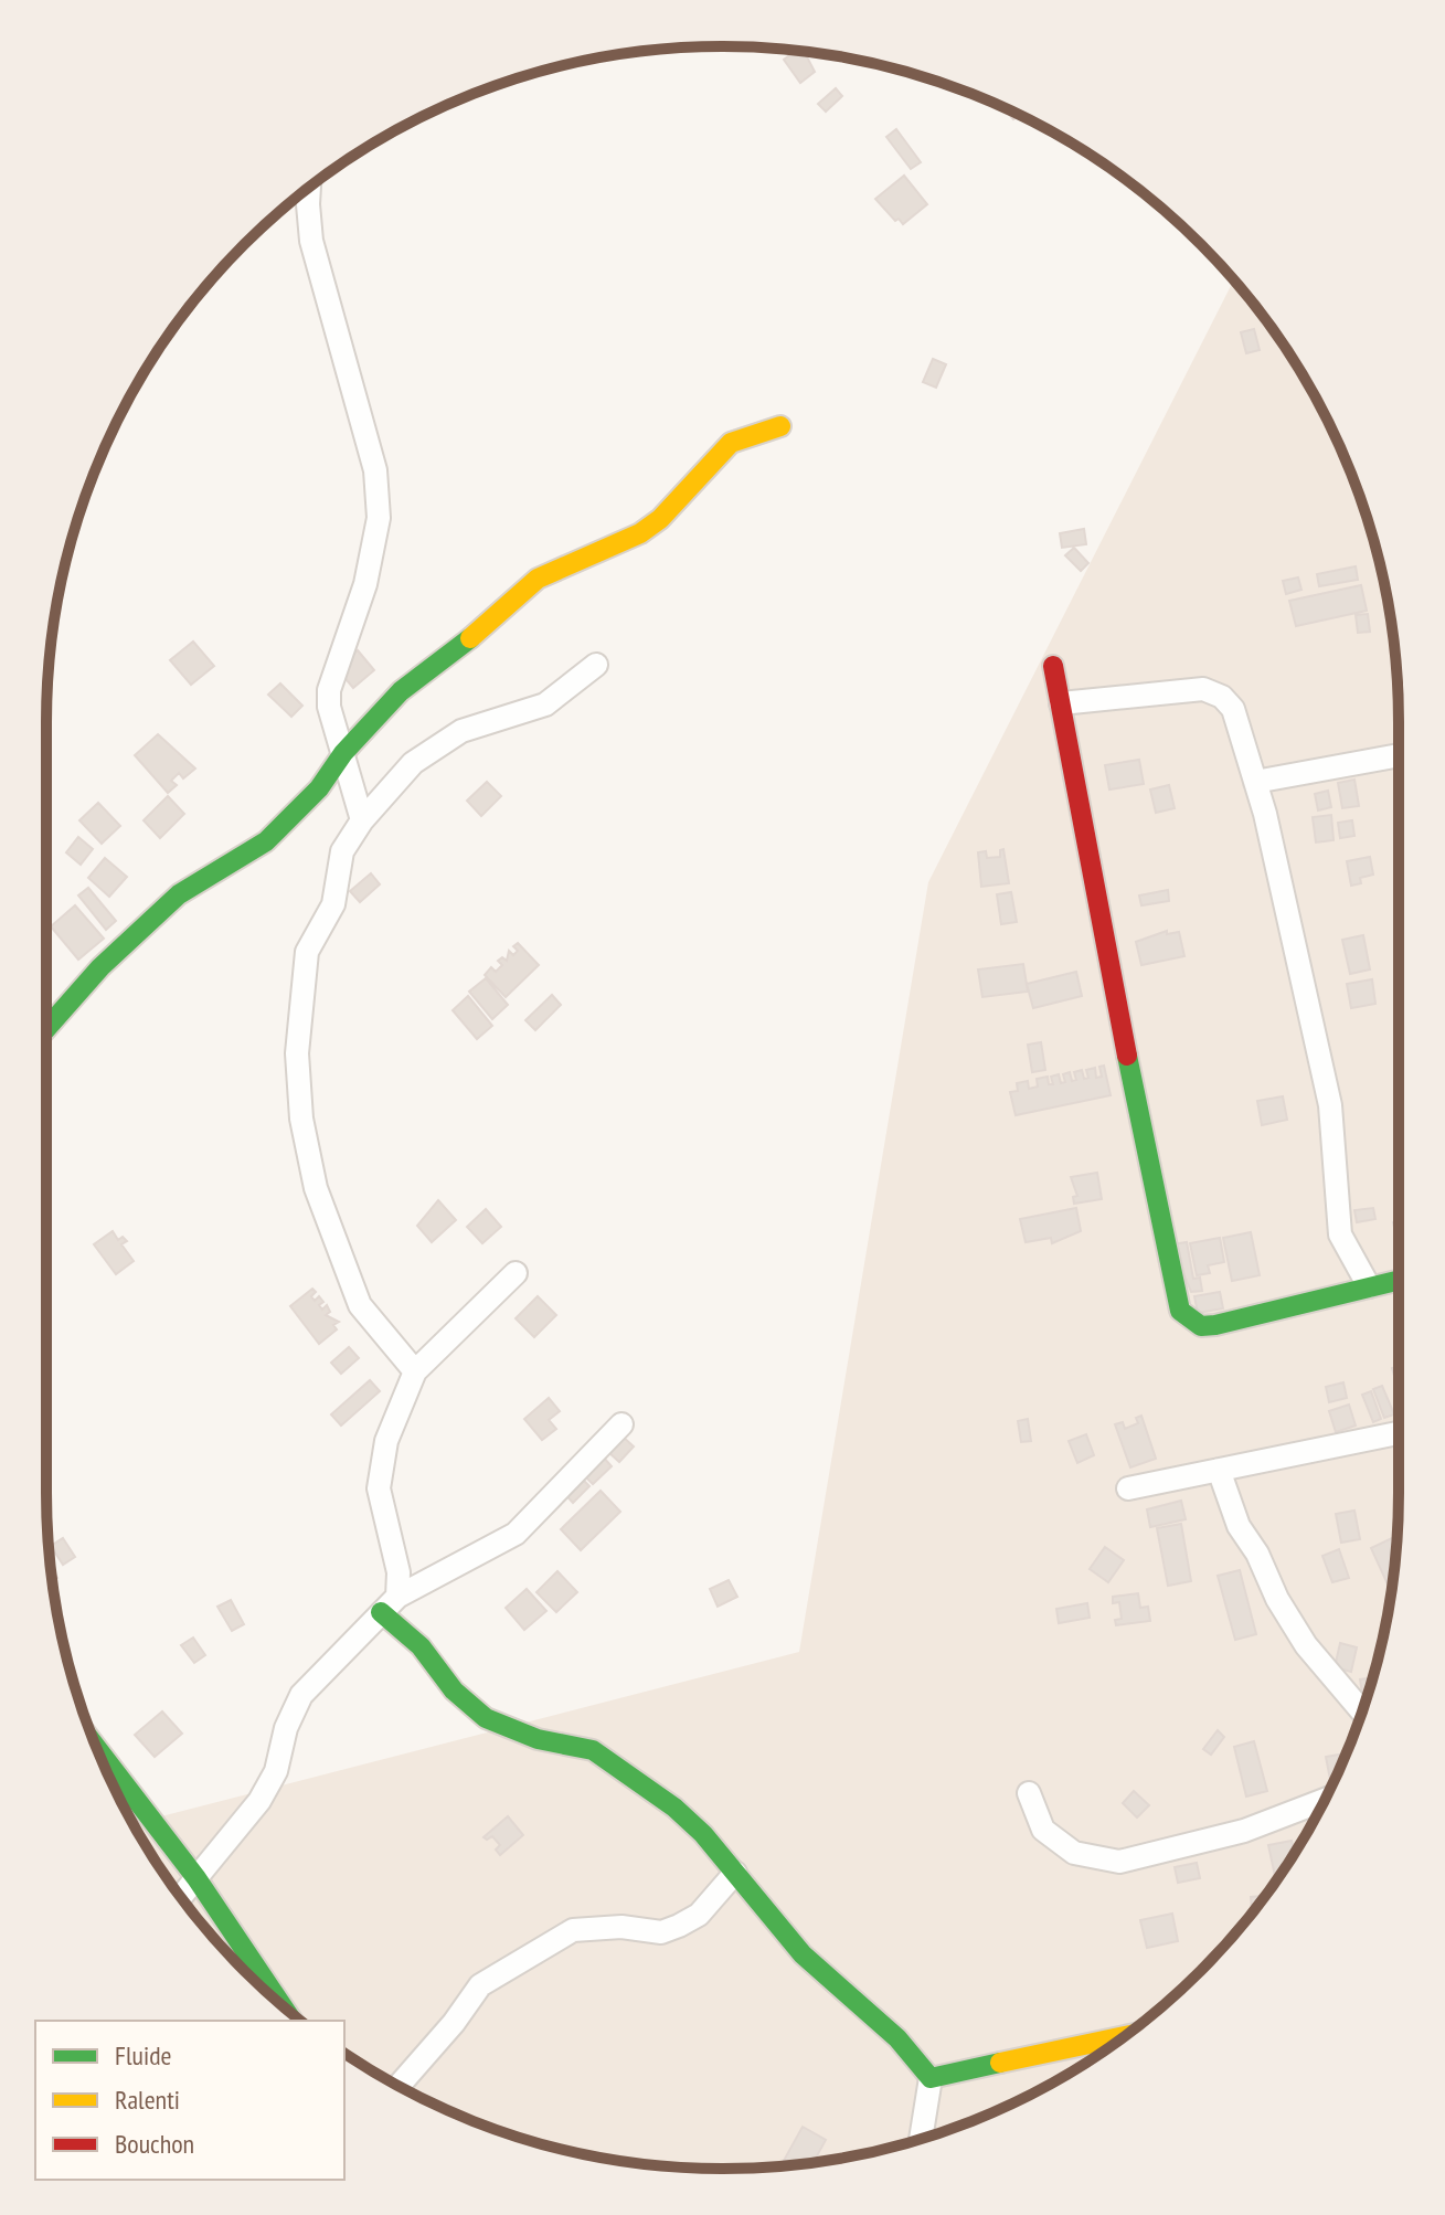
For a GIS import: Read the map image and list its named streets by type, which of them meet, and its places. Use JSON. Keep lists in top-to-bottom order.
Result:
{
  "legend": ["Fluide", "Ralenti", "Bouchon"]
}
